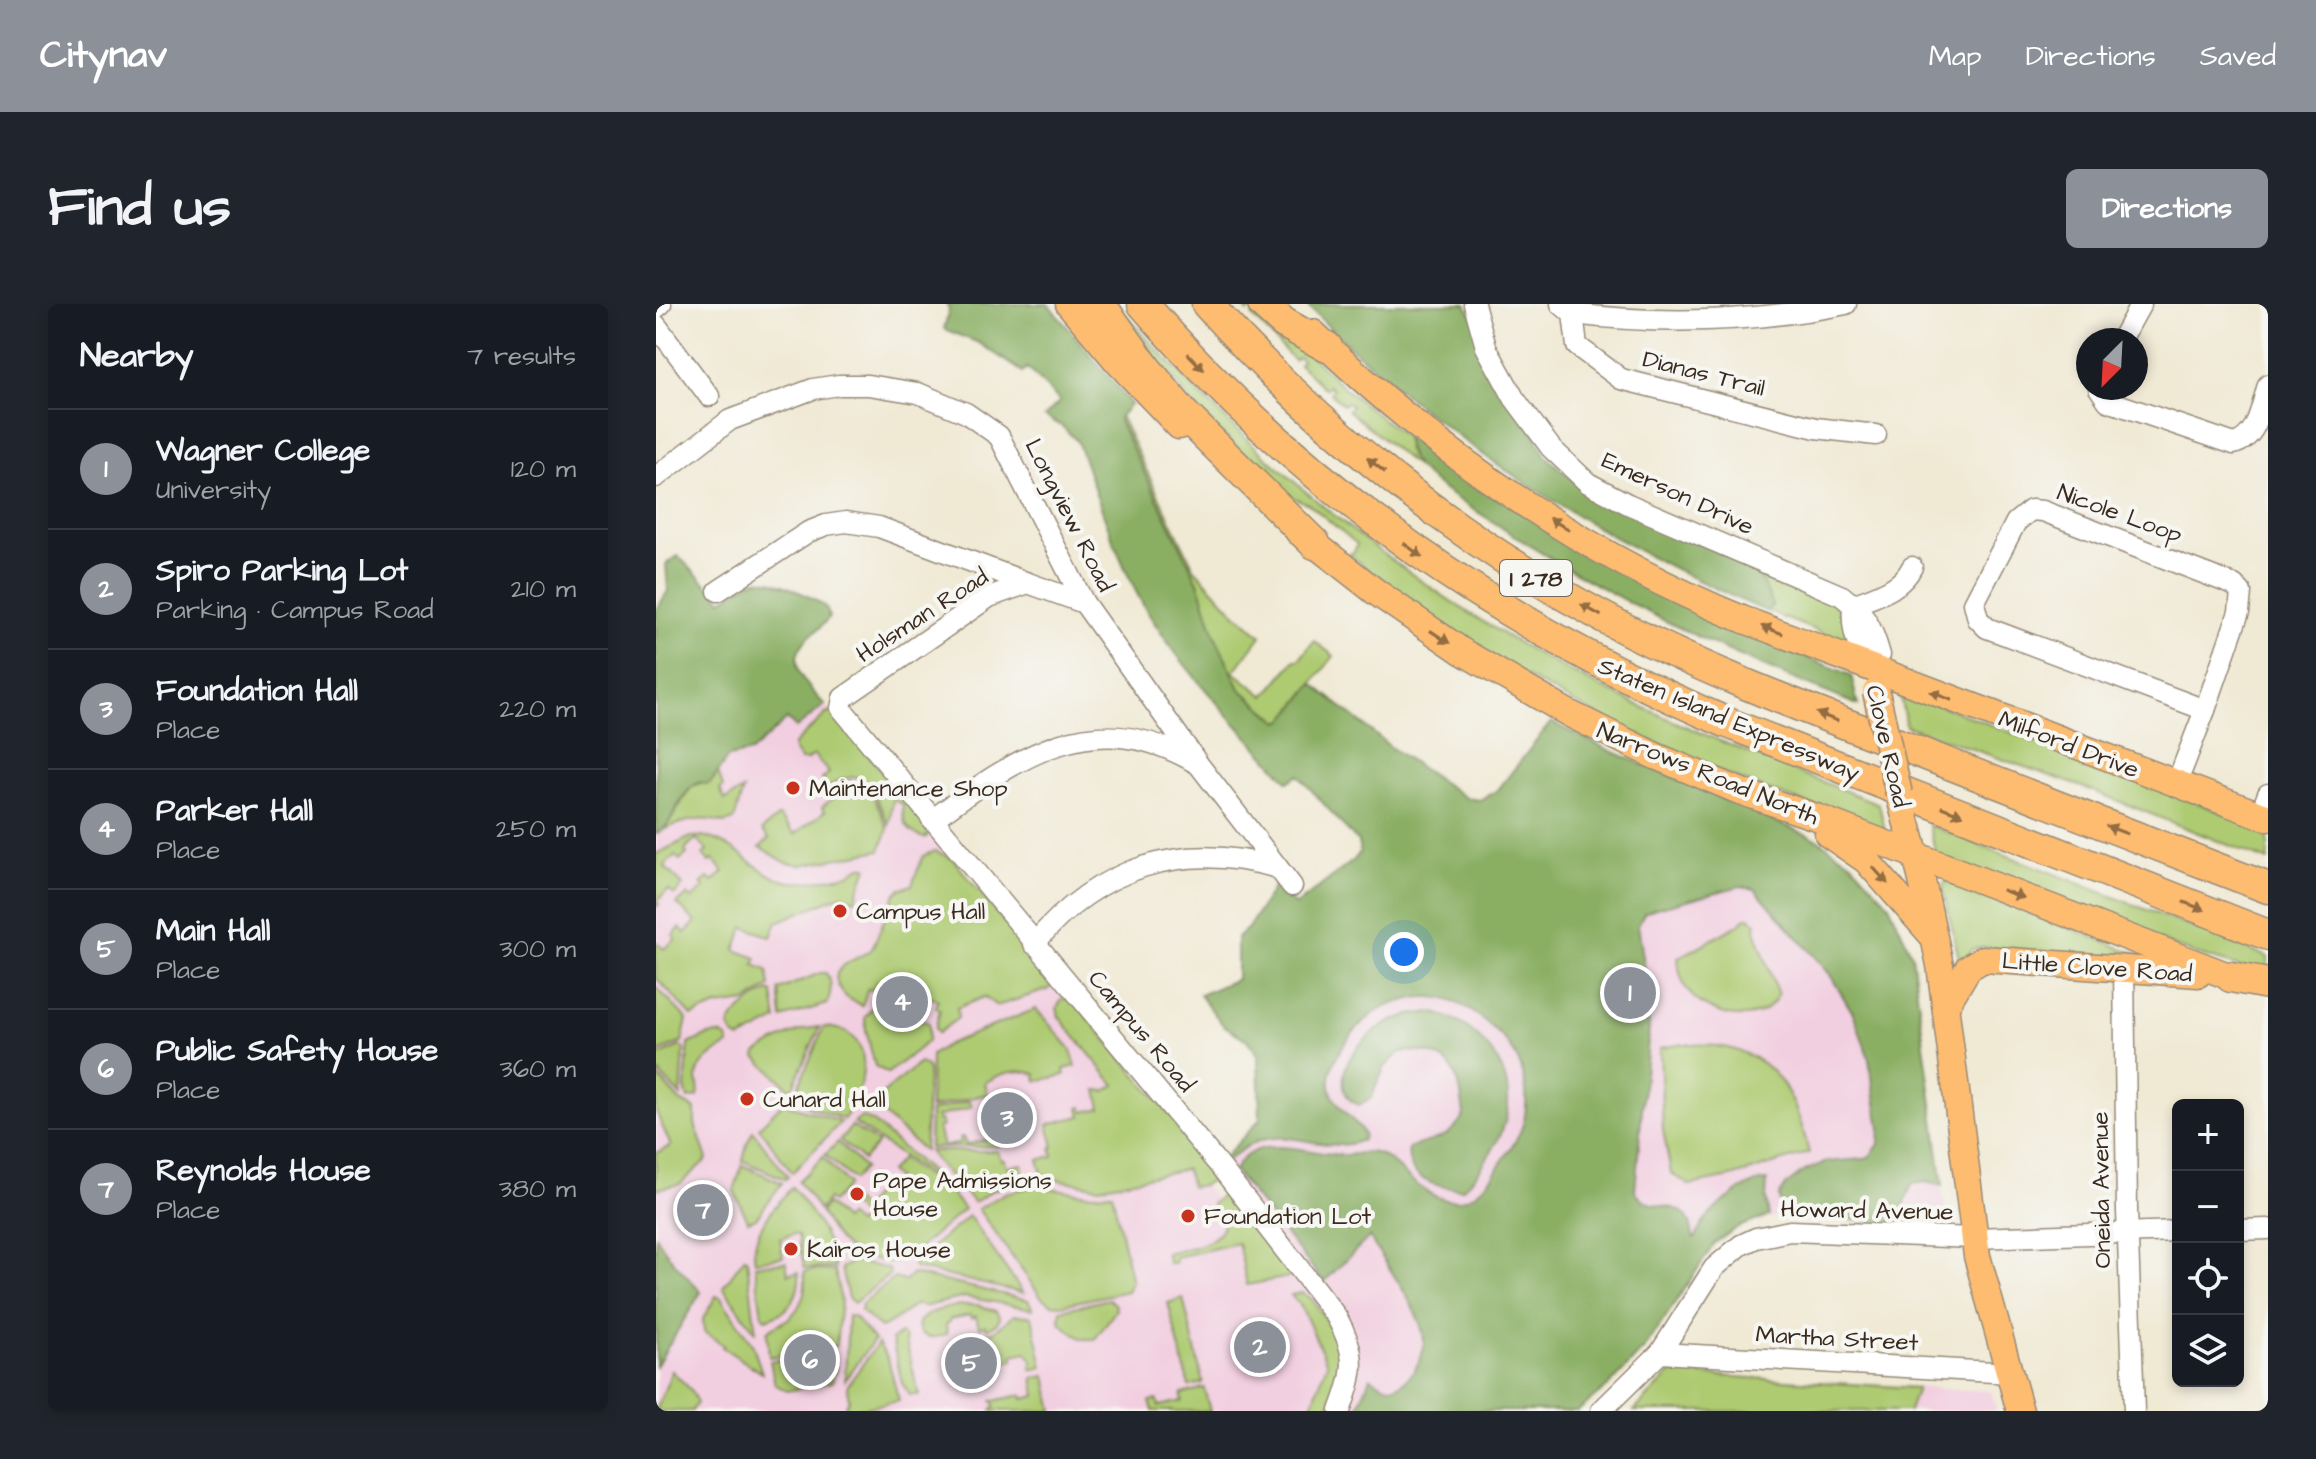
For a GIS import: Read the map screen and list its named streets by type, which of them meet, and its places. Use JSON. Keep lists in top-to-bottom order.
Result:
{
  "streets": {
    "highway": ["I 278", "Staten Island Expressway"],
    "main road": [
      "Milford Drive",
      "Clove Road",
      "Narrows Road North",
      "Little Clove Road"
    ],
    "street": [
      "Dianas Trail",
      "Emerson Drive",
      "Nicole Loop",
      "Longview Road",
      "Holsman Road",
      "Campus Road",
      "Oneida Avenue",
      "Howard Avenue",
      "Martha Street"
    ]
  },
  "crossings": [
    ["Nicole Loop", "Milford Drive"],
    ["Longview Road", "Holsman Road"],
    ["Holsman Road", "Campus Road"],
    ["Milford Drive", "Clove Road"],
    ["Clove Road", "Narrows Road North"],
    ["Clove Road", "Little Clove Road"],
    ["Clove Road", "Howard Avenue"],
    ["Clove Road", "Martha Street"],
    ["Narrows Road North", "Little Clove Road"],
    ["Little Clove Road", "Oneida Avenue"],
    ["Oneida Avenue", "Howard Avenue"],
    ["Howard Avenue", "Martha Street"]
  ],
  "one_way": ["Clove Road", "Narrows Road North"],
  "places": [
    "Maintenance Shop",
    "Campus Hall",
    "Cunard Hall",
    "Pape Admissions House",
    "Foundation Lot",
    "Kairos House"
  ],
  "north": "bottom left",
  "page": {
    "header": "Citynav",
    "nav": ["Map", "Directions", "Saved"],
    "title": "Find us",
    "buttons": "Directions",
    "heading": ["Nearby", "7 results"],
    "list": [
      {
        "mark": "1",
        "name": "Wagner College",
        "note": "University",
        "value": "120 m"
      },
      {
        "mark": "2",
        "name": "Spiro Parking Lot",
        "note": "Parking · Campus Road",
        "value": "210 m"
      },
      {
        "mark": "3",
        "name": "Foundation Hall",
        "note": "Place",
        "value": "220 m"
      },
      {
        "mark": "4",
        "name": "Parker Hall",
        "note": "Place",
        "value": "250 m"
      },
      {
        "mark": "5",
        "name": "Main Hall",
        "note": "Place",
        "value": "300 m"
      },
      {
        "mark": "6",
        "name": "Public Safety House",
        "note": "Place",
        "value": "360 m"
      },
      {
        "mark": "7",
        "name": "Reynolds House",
        "note": "Place",
        "value": "380 m"
      }
    ],
    "pins": [
      "1",
      "4",
      "3",
      "7",
      "2",
      "6",
      "5"
    ],
    "map_buttons": ["+", "−"]
  }
}
